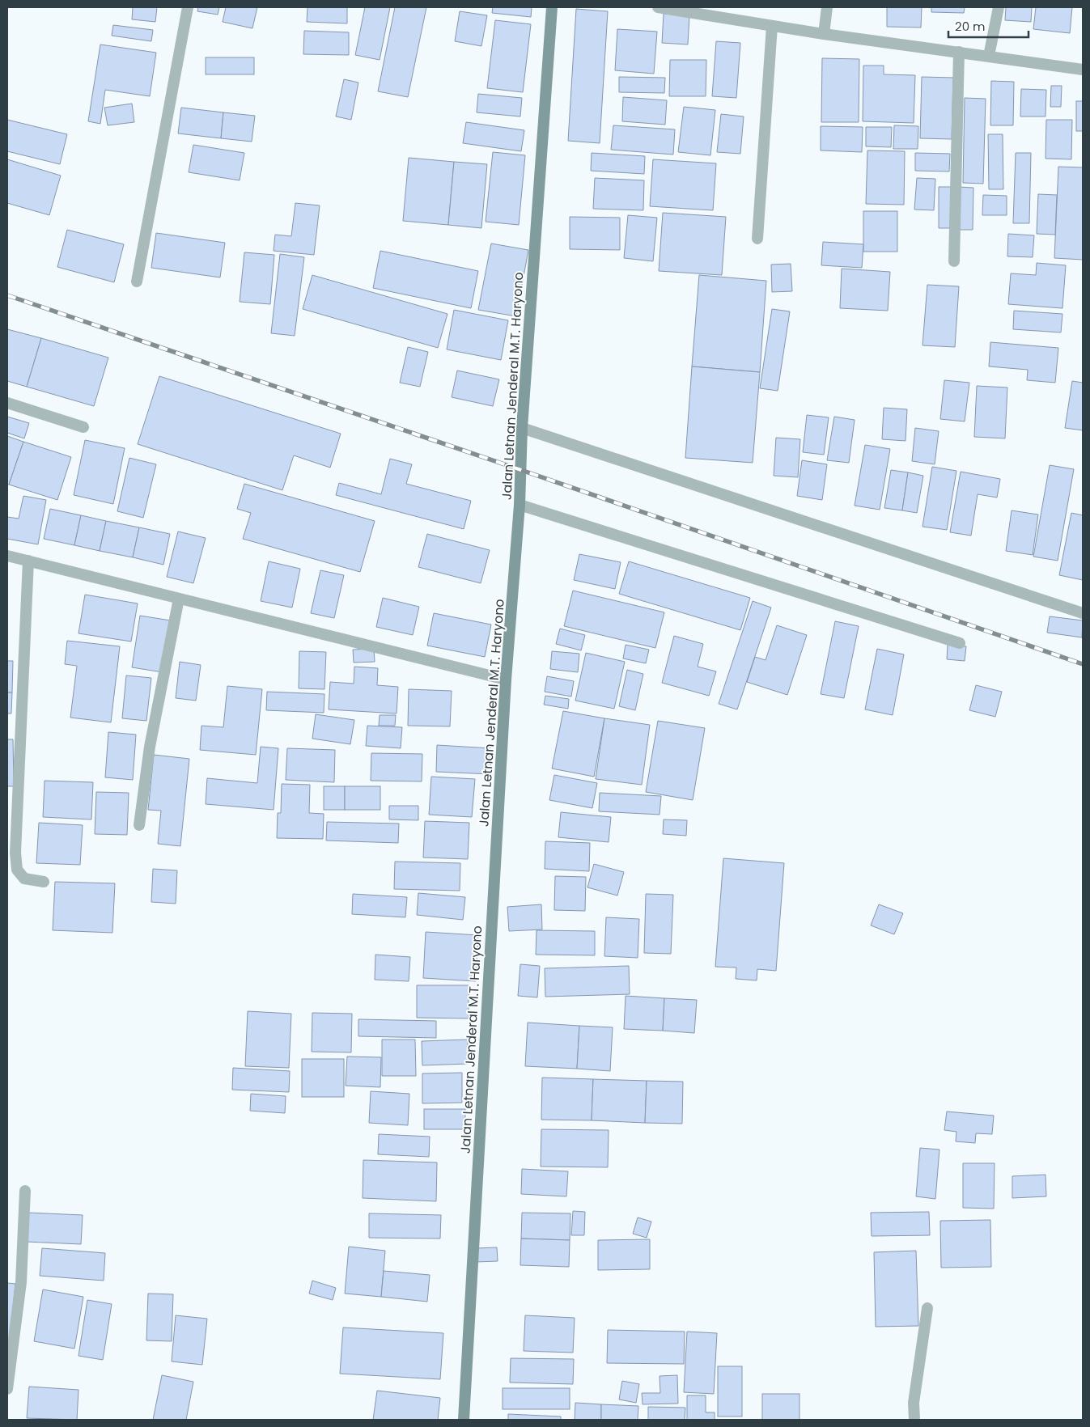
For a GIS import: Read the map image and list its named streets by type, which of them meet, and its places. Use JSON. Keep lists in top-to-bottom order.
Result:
{
  "streets": {
    "main road": ["Jalan Letnan Jenderal M.T. Haryono"]
  },
  "scale_bar": "20 m"
}
